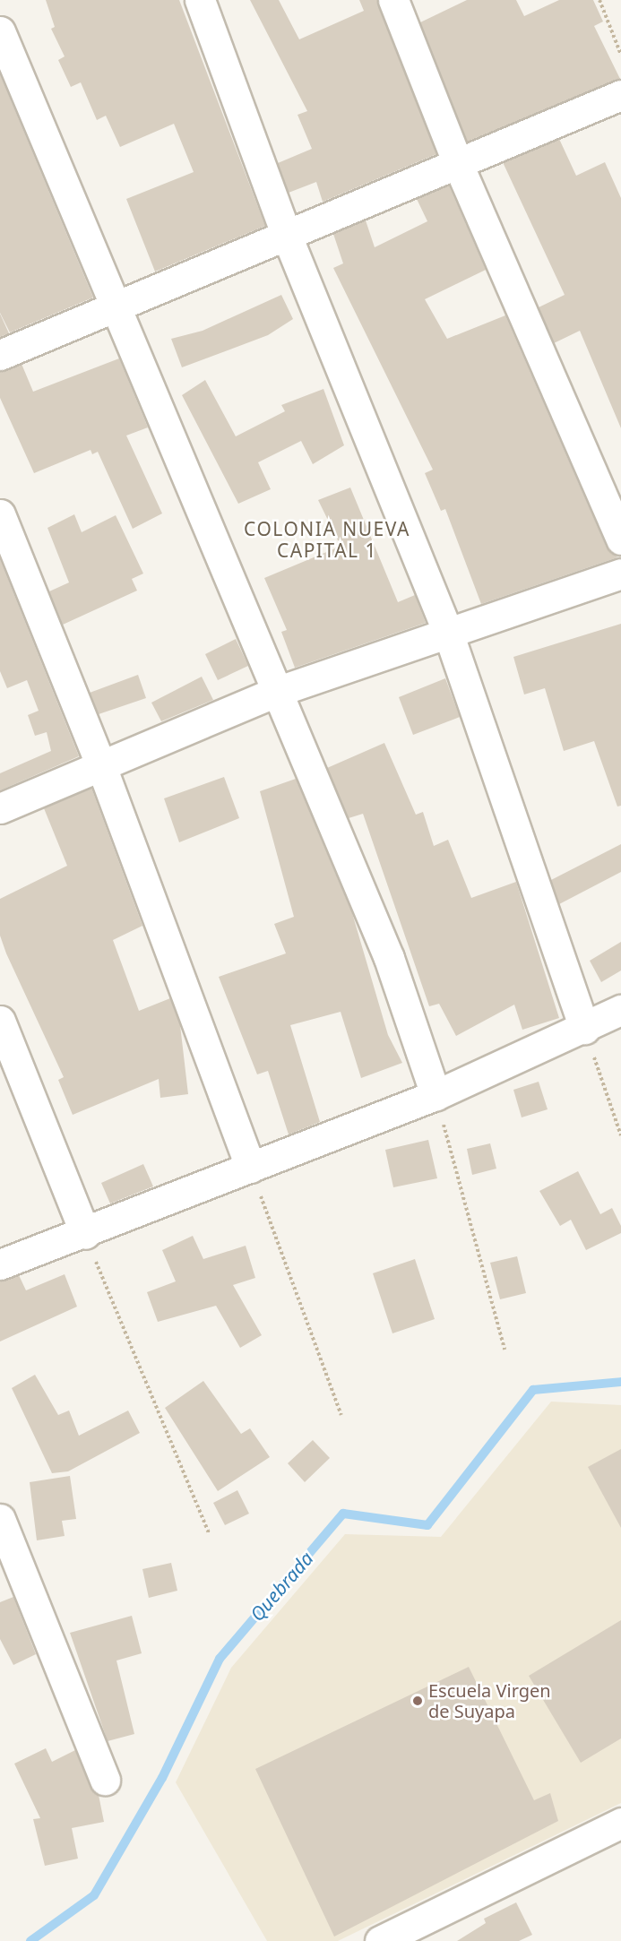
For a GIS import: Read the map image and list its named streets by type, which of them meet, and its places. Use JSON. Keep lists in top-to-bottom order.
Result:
{
  "districts": ["COLONIA NUEVA CAPITAL 1"],
  "water": ["Quebrada"],
  "places": ["Escuela Virgen de Suyapa"]
}
